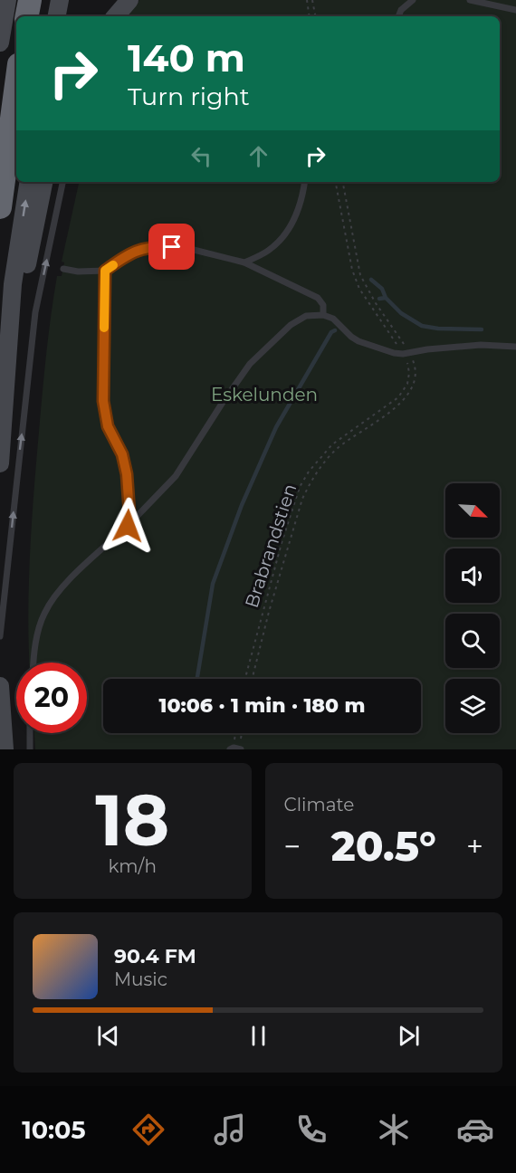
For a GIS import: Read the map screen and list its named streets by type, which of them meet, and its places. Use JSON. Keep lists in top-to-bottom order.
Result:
{
  "streets": {
    "path": ["Brabrandstien"]
  },
  "parks": ["Eskelunden"],
  "north": "bottom right",
  "page": {
    "turn": ["140 m", "Turn right"],
    "limit": "20",
    "trip": "10:06 · 1 min · 180 m",
    "tile": [
      ["18", "km/h"],
      "Climate"
    ],
    "heat": ["−", "20.5°", "+"],
    "song": ["90.4 FM", "Music"],
    "tabs": "10:05"
  }
}
